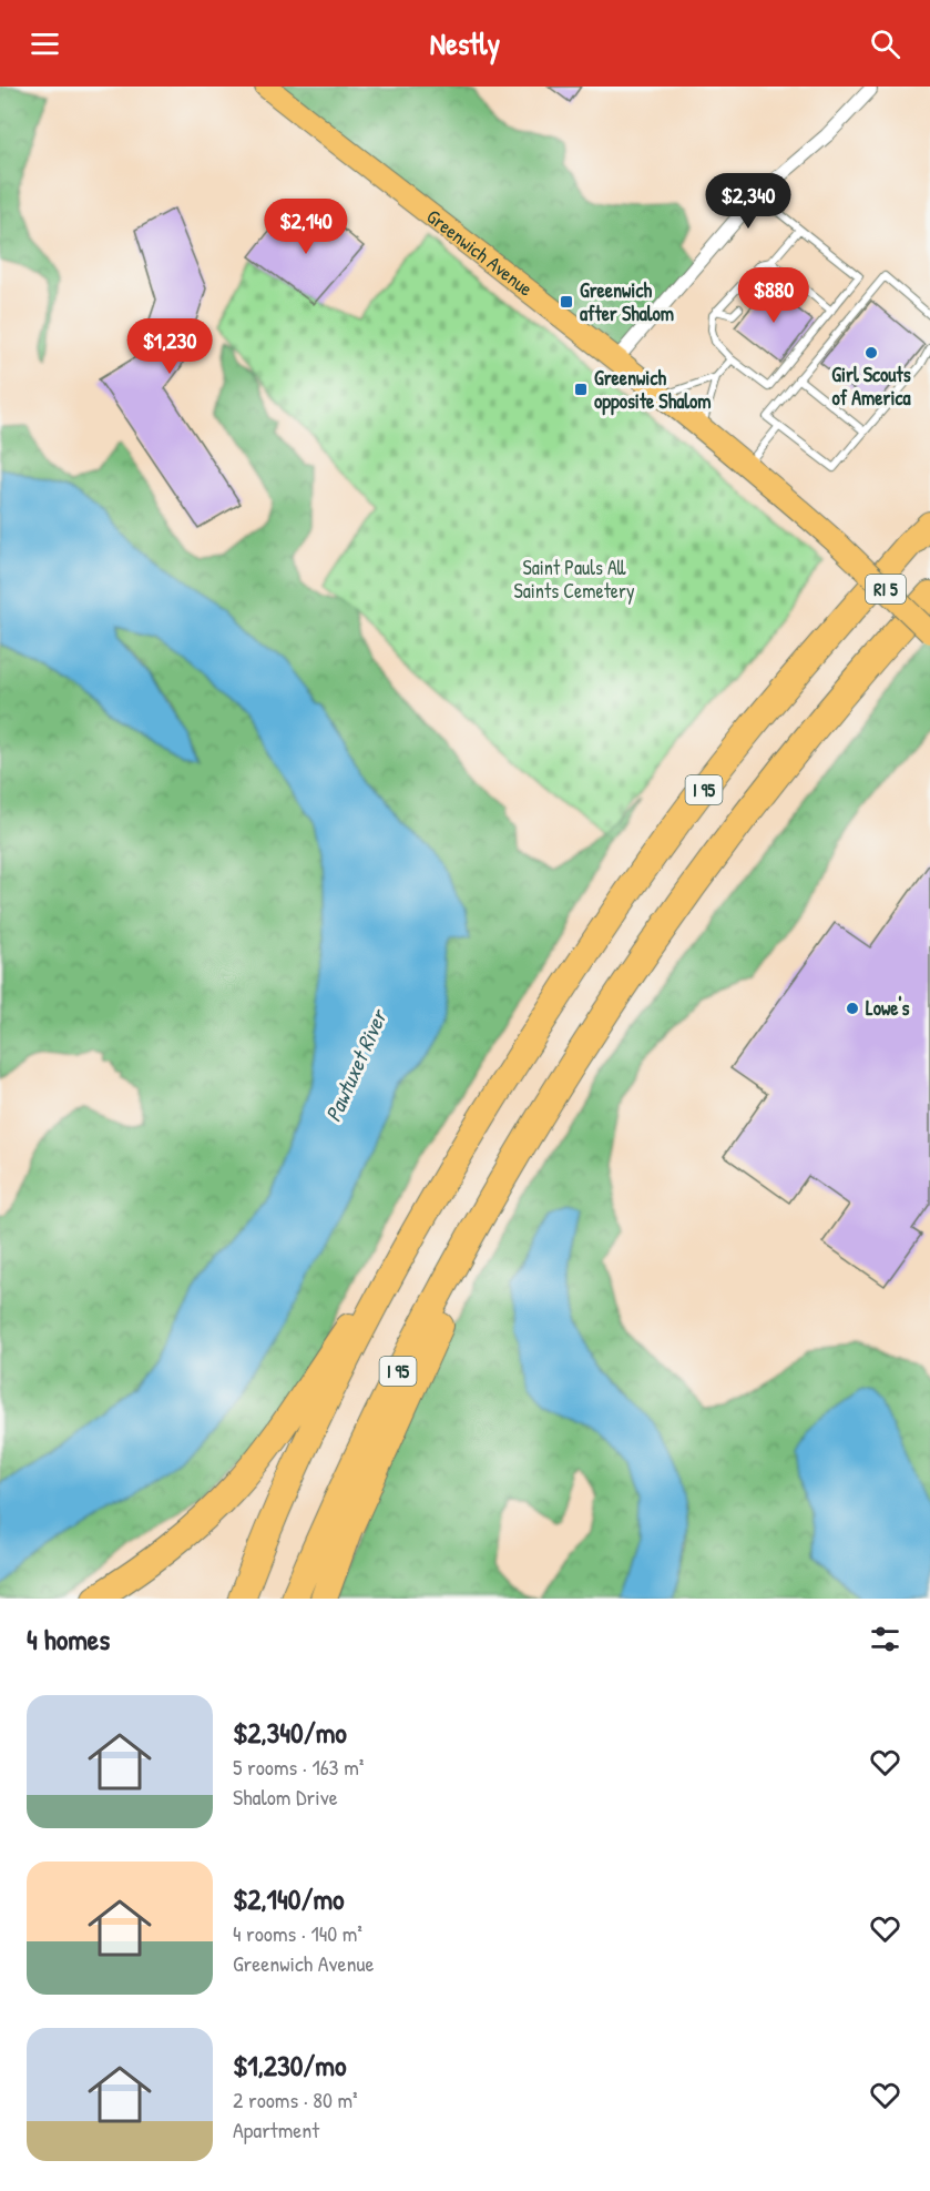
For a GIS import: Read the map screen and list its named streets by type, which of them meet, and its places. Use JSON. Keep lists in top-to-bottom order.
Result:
{
  "streets": {
    "highway": ["I 95"],
    "main road": ["Greenwich Avenue", "RI 5"]
  },
  "water": ["Pawtuxet River"],
  "parks": ["Saint Pauls All Saints Cemetery"],
  "places": {
    "transit": ["Greenwich after Shalom", "Greenwich opposite Shalom"],
    "other": ["Girl Scouts of America", "Lowe's"]
  },
  "page": {
    "header": "Nestly",
    "price": [
      "$2,340",
      "$2,140",
      "$880",
      "$1,230"
    ],
    "heading": "4 homes",
    "list": [
      {
        "name": "$2,340/mo",
        "note": "5 rooms · 163 m² · Shalom Drive"
      },
      {
        "name": "$2,140/mo",
        "note": "4 rooms · 140 m² · Greenwich Avenue"
      },
      {
        "name": "$1,230/mo",
        "note": "2 rooms · 80 m² · Apartment"
      }
    ]
  }
}
